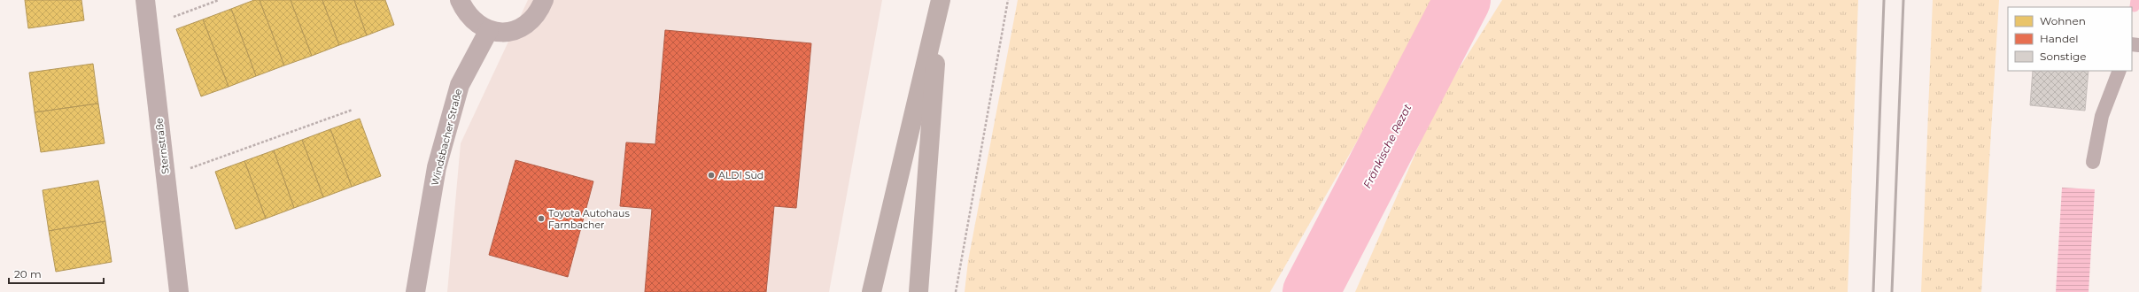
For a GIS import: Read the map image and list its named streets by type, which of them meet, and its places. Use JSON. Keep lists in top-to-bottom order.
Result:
{
  "streets": {
    "street": ["Windsbacher Straße", "Sternstraße"]
  },
  "water": ["Fränkische Rezat"],
  "places": ["ALDI Süd", "Toyota Autohaus Farnbacher"],
  "legend": ["Wohnen", "Handel", "Sonstige"],
  "scale_bar": "20 m"
}
